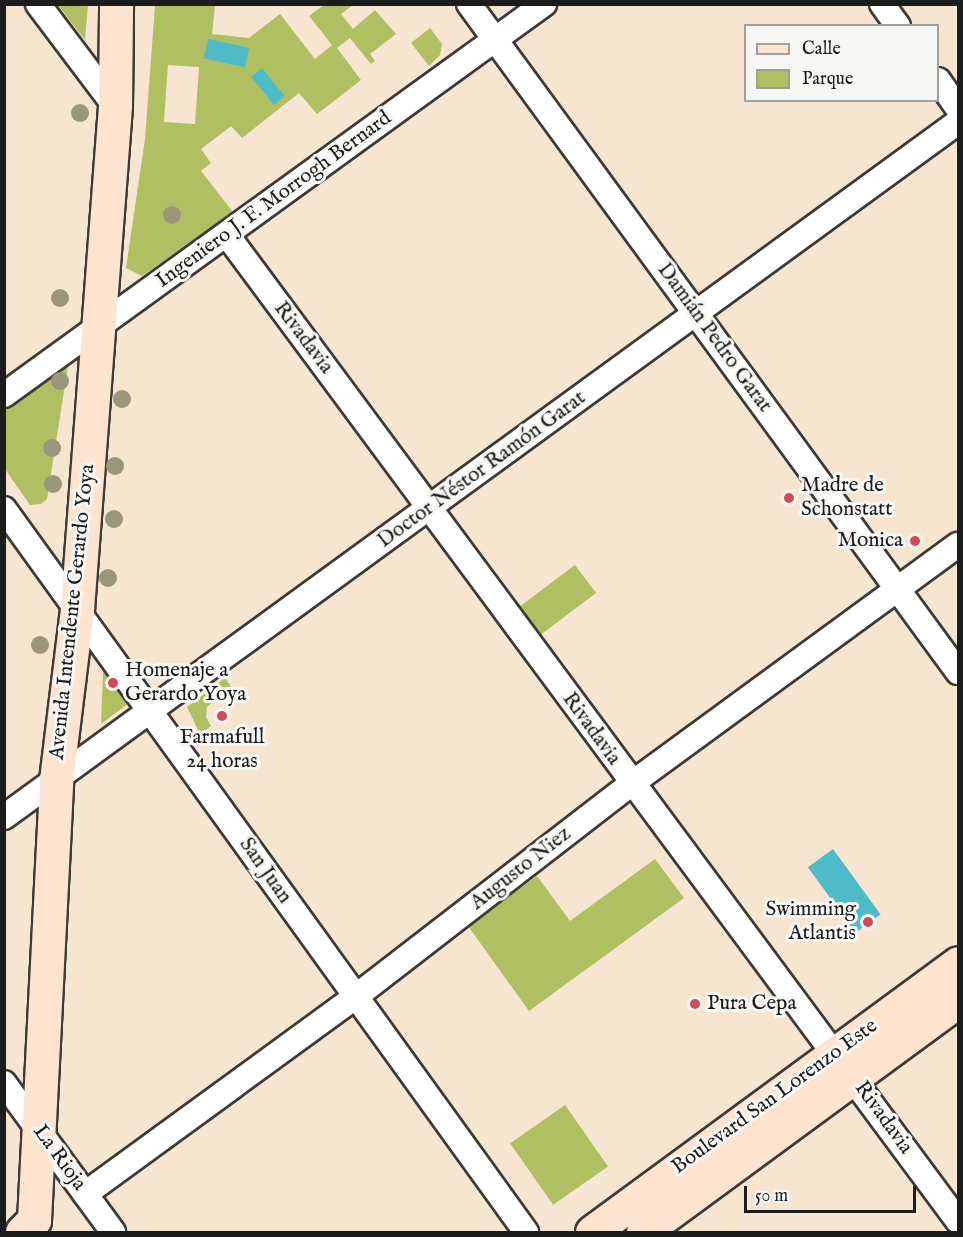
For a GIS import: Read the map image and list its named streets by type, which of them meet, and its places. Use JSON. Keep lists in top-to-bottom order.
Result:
{
  "streets": {
    "main road": ["Avenida Intendente Gerardo Yoya", "Boulevard San Lorenzo Este"],
    "street": [
      "Ingeniero J. F. Morrogh Bernard",
      "Rivadavia",
      "Damián Pedro Garat",
      "Doctor Néstor Ramón Garat",
      "Augusto Niez",
      "San Juan",
      "La Rioja"
    ]
  },
  "crossings": [
    ["Ingeniero J. F. Morrogh Bernard", "Rivadavia"],
    ["Ingeniero J. F. Morrogh Bernard", "Damián Pedro Garat"],
    ["Ingeniero J. F. Morrogh Bernard", "Avenida Intendente Gerardo Yoya"],
    ["Rivadavia", "Doctor Néstor Ramón Garat"],
    ["Rivadavia", "Augusto Niez"],
    ["Rivadavia", "Boulevard San Lorenzo Este"],
    ["Damián Pedro Garat", "Doctor Néstor Ramón Garat"],
    ["Damián Pedro Garat", "Augusto Niez"],
    ["Doctor Néstor Ramón Garat", "Avenida Intendente Gerardo Yoya"],
    ["Doctor Néstor Ramón Garat", "San Juan"],
    ["Avenida Intendente Gerardo Yoya", "San Juan"],
    ["Avenida Intendente Gerardo Yoya", "La Rioja"],
    ["Augusto Niez", "San Juan"],
    ["Augusto Niez", "La Rioja"]
  ],
  "places": [
    "Madre de Schonstatt",
    "Monica",
    "Homenaje a Gerardo Yoya",
    "Farmafull 24 horas",
    "Swimming Atlantis",
    "Pura Cepa"
  ],
  "legend": ["Calle", "Parque"],
  "scale_bar": "50 m"
}
